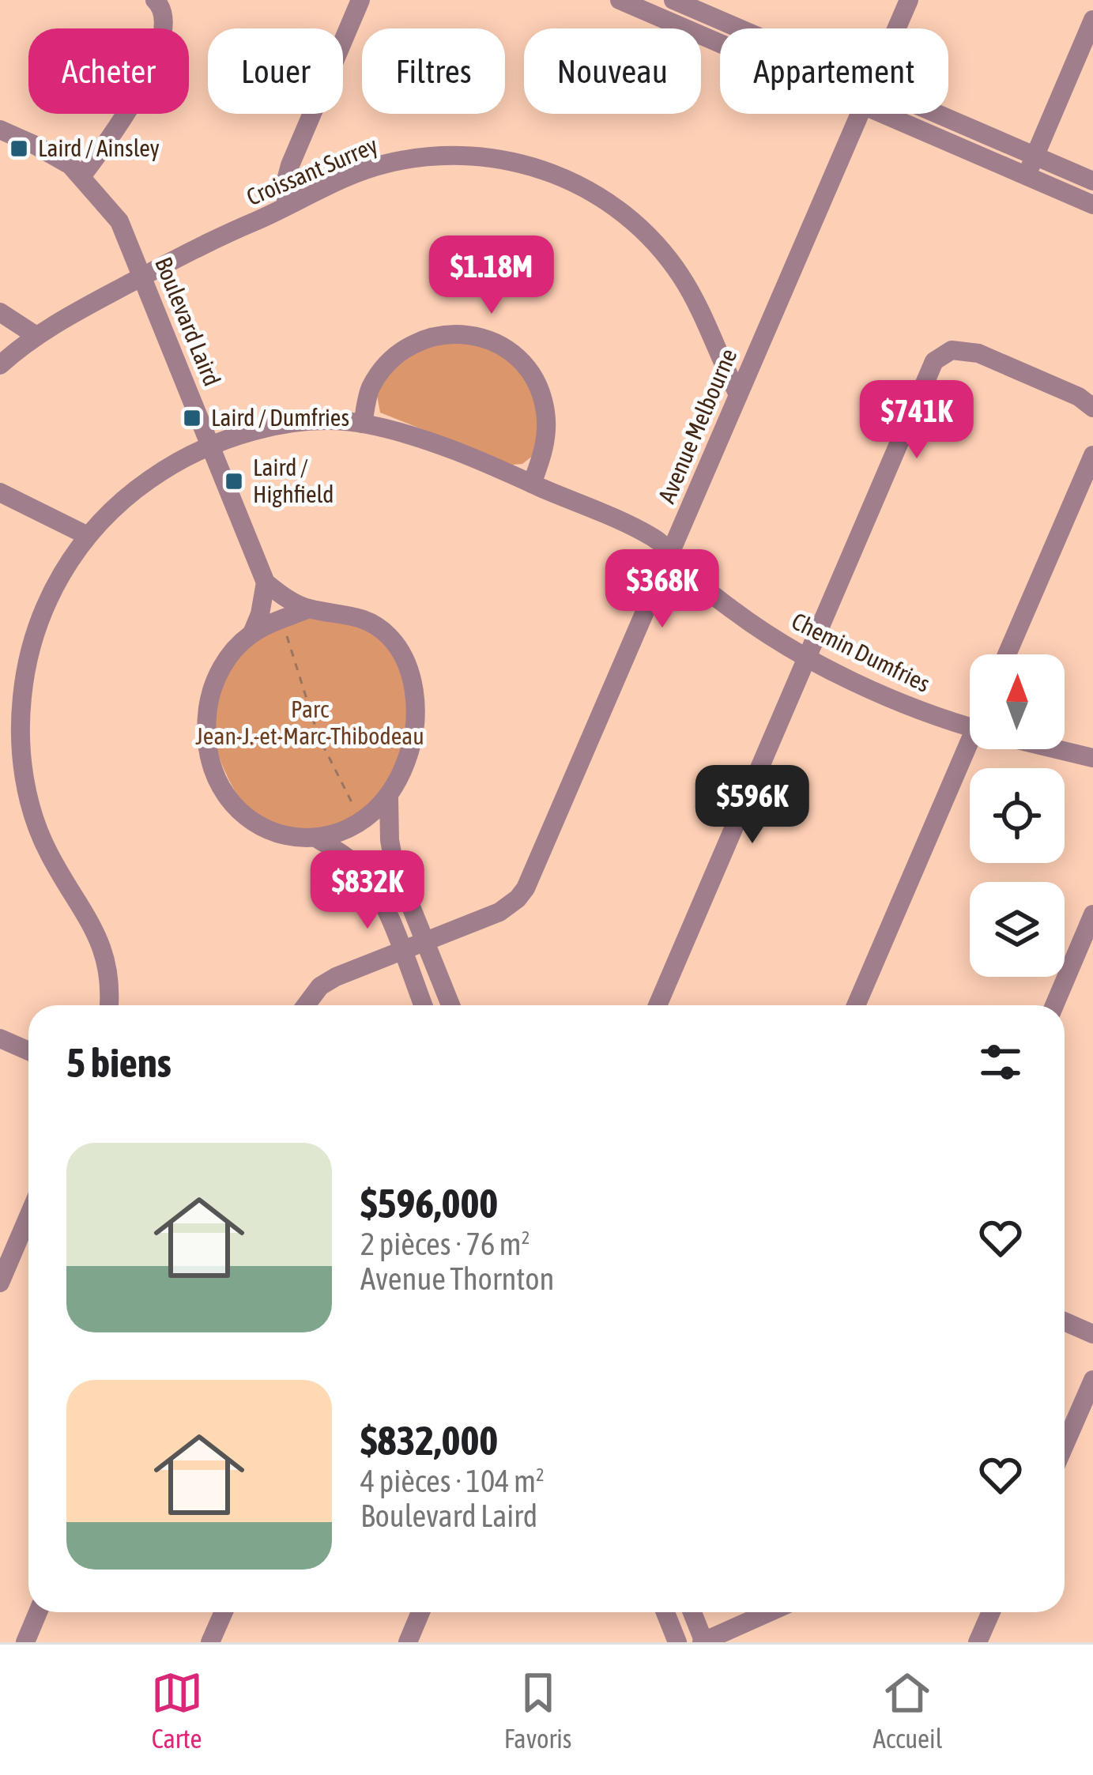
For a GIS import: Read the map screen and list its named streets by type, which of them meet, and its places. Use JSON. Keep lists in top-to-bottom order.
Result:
{
  "streets": {
    "street": [
      "Croissant Surrey",
      "Boulevard Laird",
      "Avenue Melbourne",
      "Chemin Dumfries"
    ]
  },
  "crossings": [
    ["Croissant Surrey", "Boulevard Laird"],
    ["Croissant Surrey", "Avenue Melbourne"],
    ["Boulevard Laird", "Chemin Dumfries"],
    ["Avenue Melbourne", "Chemin Dumfries"]
  ],
  "parks": ["Parc Jean-J.-et-Marc-Thibodeau"],
  "places": {
    "transit": ["Laird / Ainsley", "Laird / Dumfries", "Laird / Highfield"]
  },
  "north": "top",
  "page": {
    "chip": [
      "Acheter",
      "Louer",
      "Filtres",
      "Nouveau",
      "Appartement"
    ],
    "price": [
      "$1.18M",
      "$741K",
      "$368K",
      "$596K",
      "$832K"
    ],
    "heading": "5 biens",
    "list": [
      {
        "name": "$596,000",
        "note": "2 pièces · 76 m² · Avenue Thornton"
      },
      {
        "name": "$832,000",
        "note": "4 pièces · 104 m² · Boulevard Laird"
      }
    ],
    "tabs": ["Carte", "Favoris", "Accueil"]
  }
}
